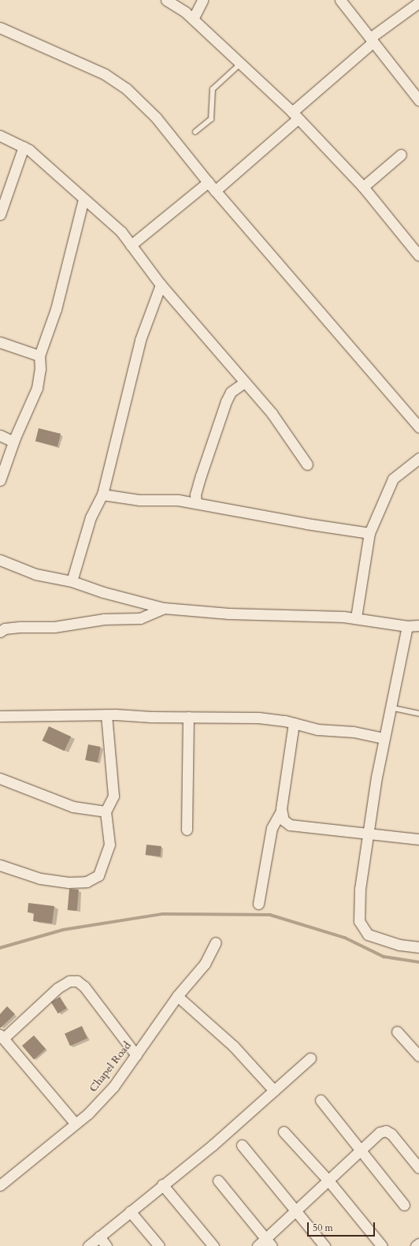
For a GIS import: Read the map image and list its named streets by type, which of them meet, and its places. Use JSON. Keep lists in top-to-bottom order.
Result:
{
  "streets": {
    "street": ["Chapel Road"]
  },
  "scale_bar": "50 m"
}
